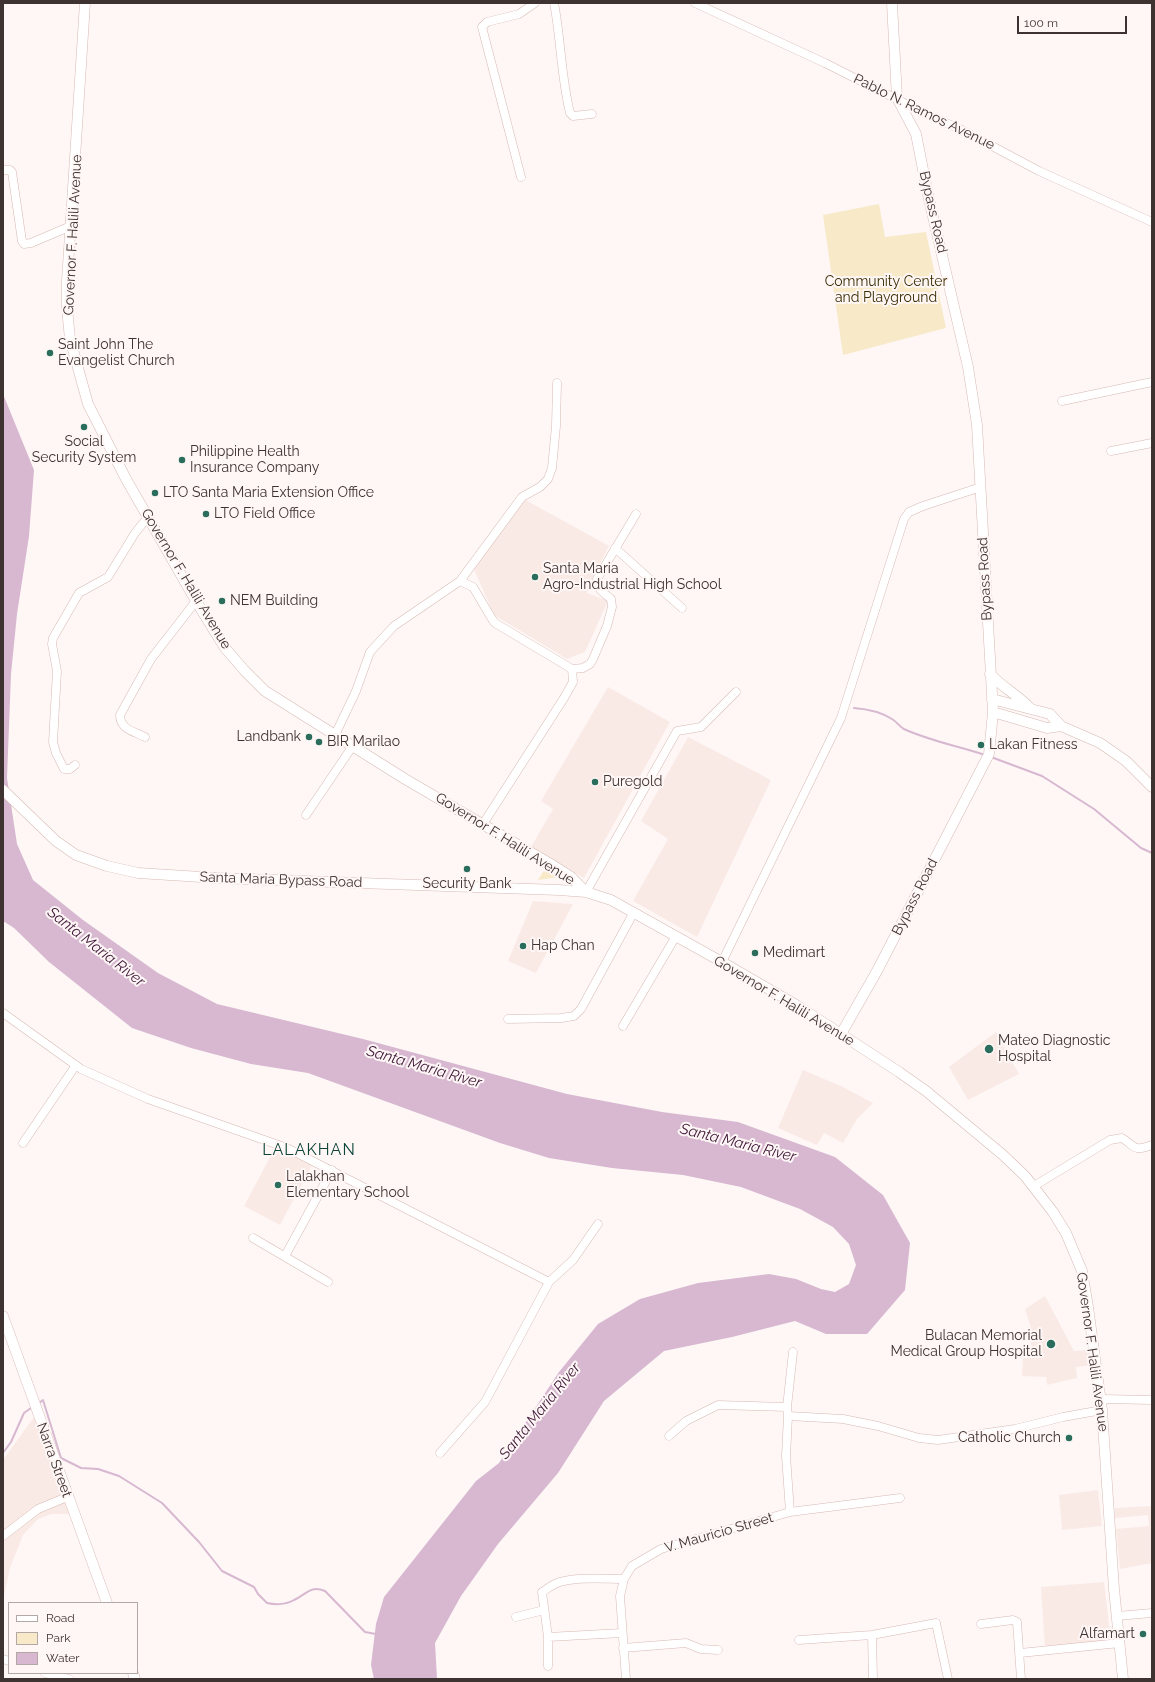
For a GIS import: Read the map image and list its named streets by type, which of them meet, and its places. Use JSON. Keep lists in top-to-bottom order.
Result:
{
  "streets": {
    "main road": [
      "Bypass Road",
      "Governor F. Halili Avenue",
      "Santa Maria Bypass Road",
      "Narra Street"
    ],
    "street": ["Pablo N. Ramos Avenue", "V. Mauricio Street"]
  },
  "crossings": [
    ["Pablo N. Ramos Avenue", "Bypass Road"],
    ["Bypass Road", "Governor F. Halili Avenue"],
    ["Governor F. Halili Avenue", "Santa Maria Bypass Road"]
  ],
  "districts": ["LALAKHAN"],
  "water": ["Santa Maria River"],
  "parks": ["Community Center and Playground"],
  "places": [
    "Saint John The Evangelist Church",
    "Social Security System",
    "Philippine Health Insurance Company",
    "LTO Santa Maria Extension Office",
    "LTO Field Office",
    "Santa Maria Agro-Industrial High School",
    "NEM Building",
    "Landbank",
    "BIR Marilao",
    "Lakan Fitness",
    "Puregold",
    "Security Bank",
    "Hap Chan",
    "Medimart",
    "Mateo Diagnostic Hospital",
    "Lalakhan Elementary School",
    "Bulacan Memorial Medical Group Hospital",
    "Catholic Church",
    "Alfamart"
  ],
  "legend": ["Road", "Park", "Water"],
  "scale_bar": "100 m"
}
